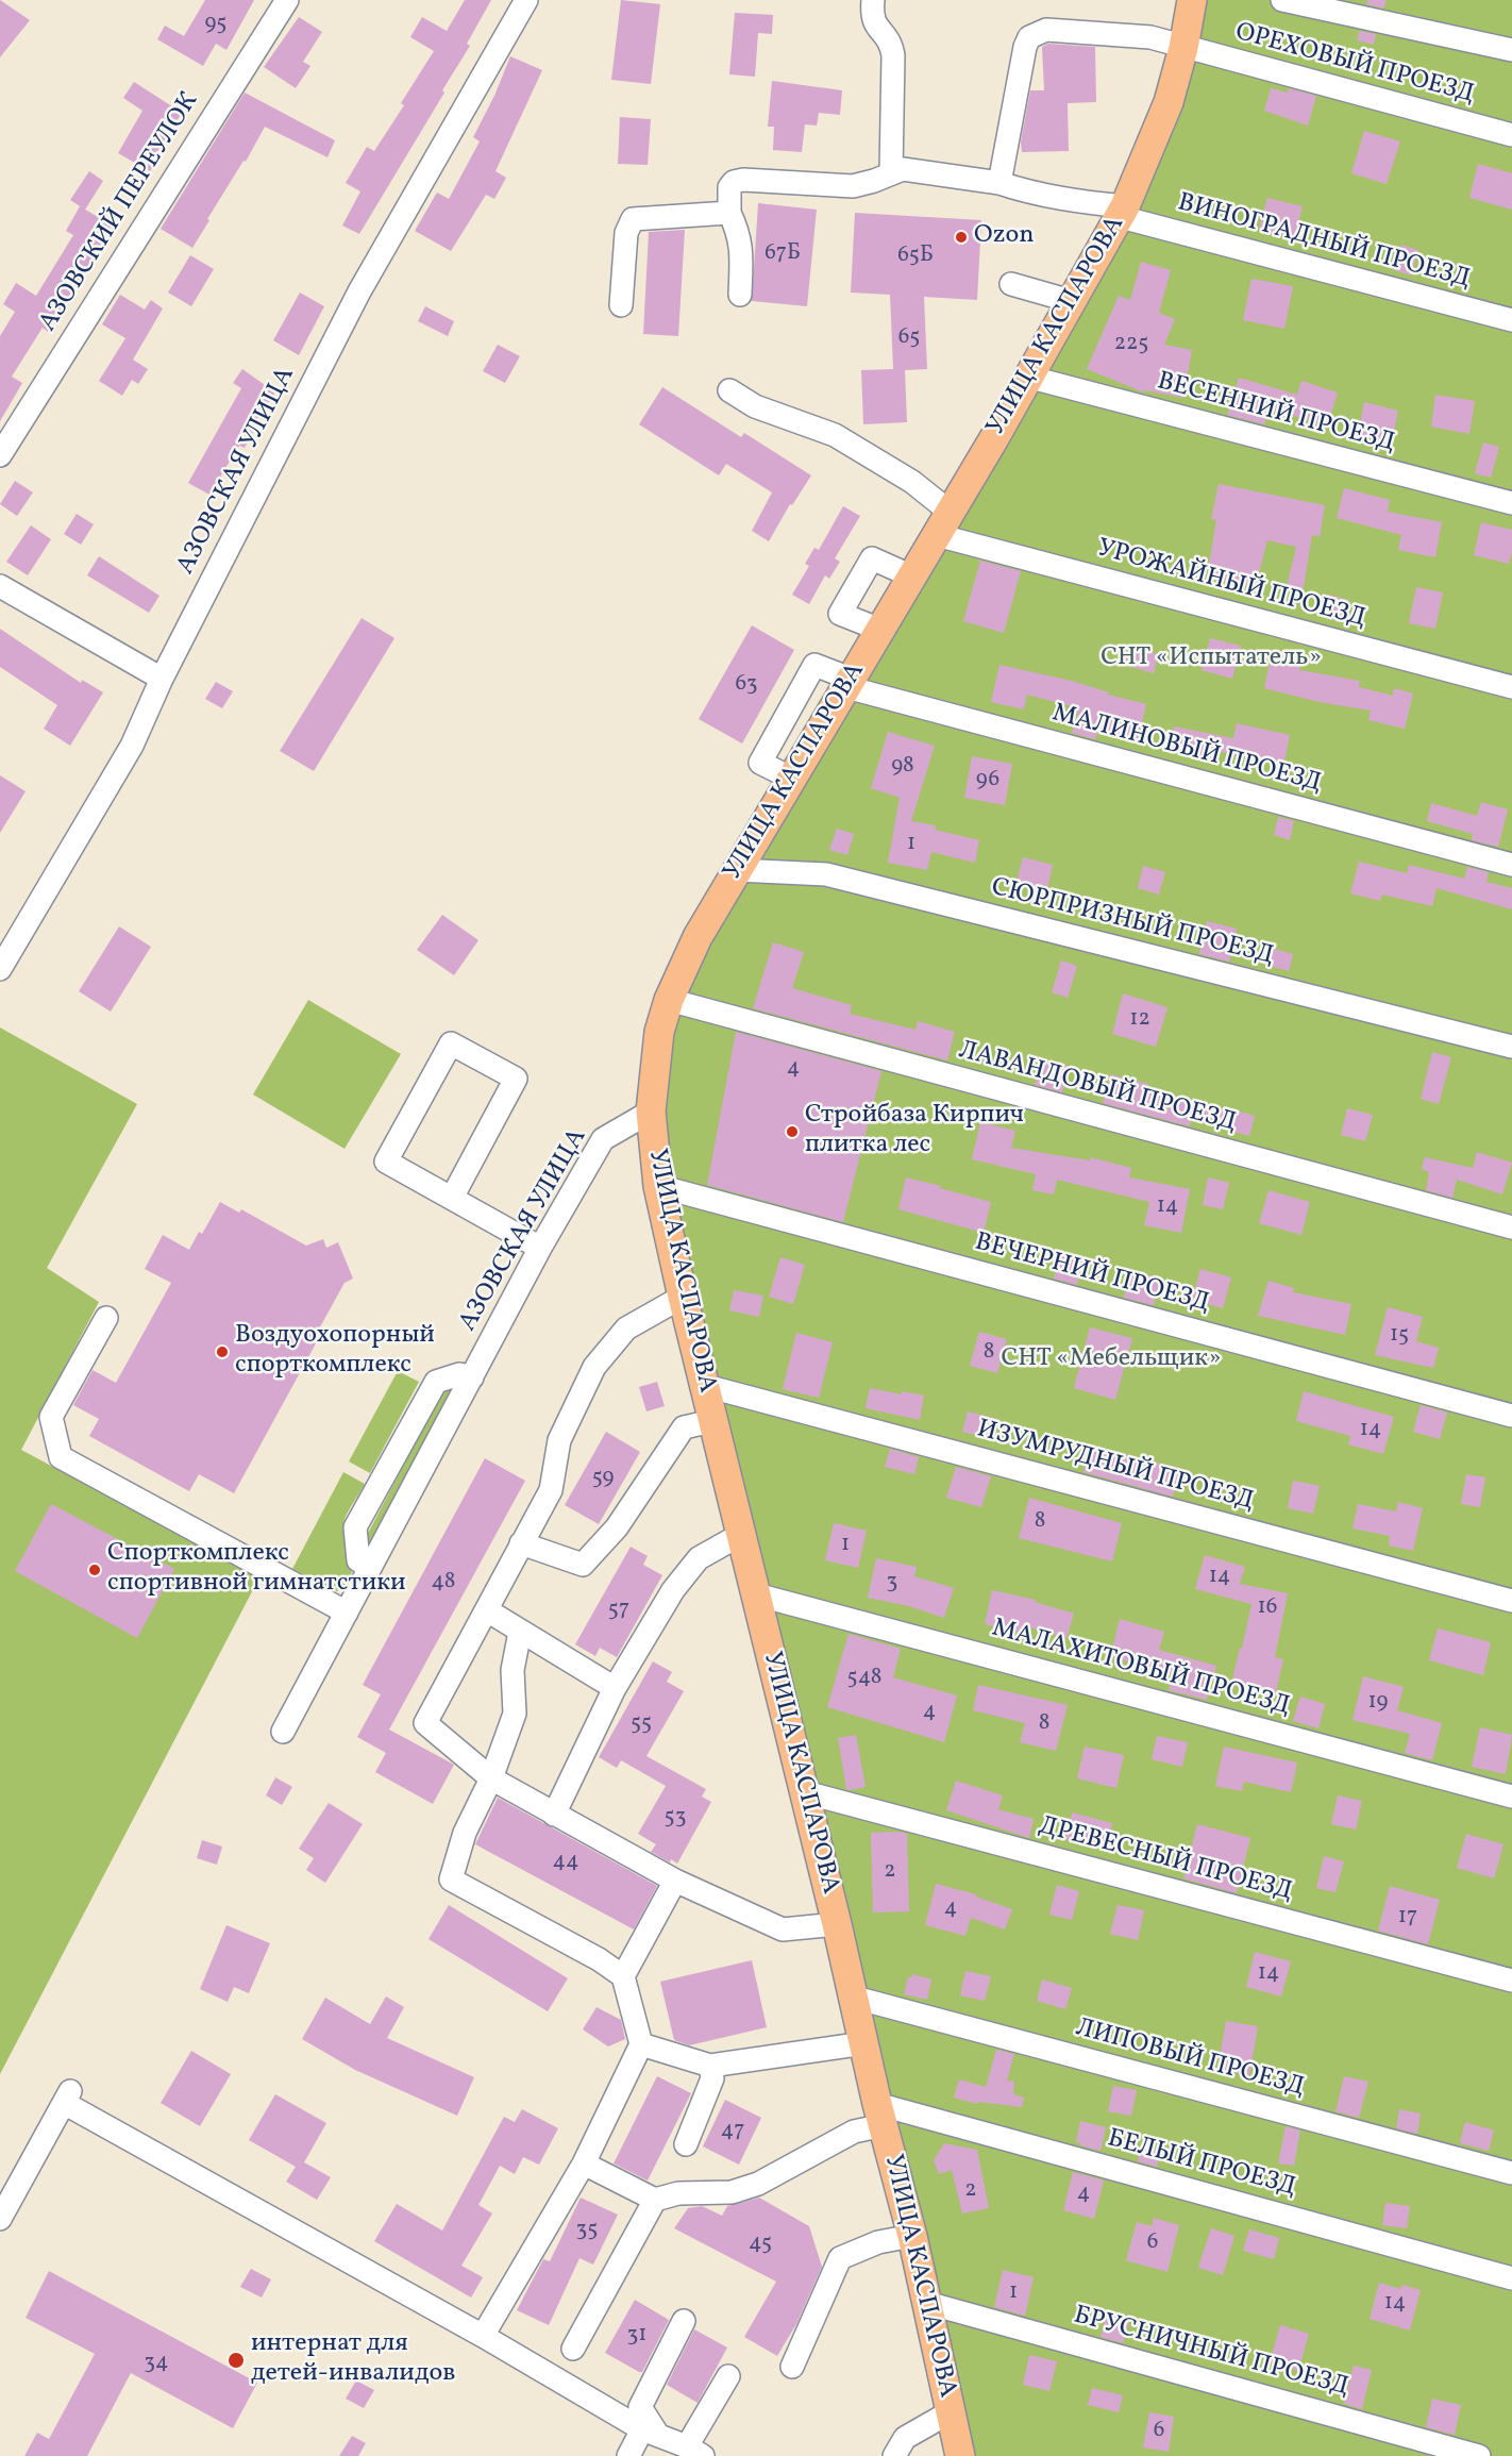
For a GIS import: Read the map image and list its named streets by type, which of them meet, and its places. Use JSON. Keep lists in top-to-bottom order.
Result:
{
  "streets": {
    "main road": ["УЛИЦА КАСПАРОВА"],
    "street": [
      "ОРЕХОВЫЙ ПРОЕЗД",
      "АЗОВСКИЙ ПЕРЕУЛОК",
      "ВИНОГРАДНЫЙ ПРОЕЗД",
      "ВЕСЕННИЙ ПРОЕЗД",
      "АЗОВСКАЯ УЛИЦА",
      "УРОЖАЙНЫЙ ПРОЕЗД",
      "МАЛИНОВЫЙ ПРОЕЗД",
      "СЮРПРИЗНЫЙ ПРОЕЗД",
      "ЛАВАНДОВЫЙ ПРОЕЗД",
      "ВЕЧЕРНИЙ ПРОЕЗД",
      "ИЗУМРУДНЫЙ ПРОЕЗД",
      "МАЛАХИТОВЫЙ ПРОЕЗД",
      "ДРЕВЕСНЫЙ ПРОЕЗД",
      "ЛИПОВЫЙ ПРОЕЗД",
      "БЕЛЫЙ ПРОЕЗД",
      "БРУСНИЧНЫЙ ПРОЕЗД"
    ]
  },
  "crossings": [
    ["ОРЕХОВЫЙ ПРОЕЗД", "ВИНОГРАДНЫЙ ПРОЕЗД"],
    ["ОРЕХОВЫЙ ПРОЕЗД", "УЛИЦА КАСПАРОВА"],
    ["ВИНОГРАДНЫЙ ПРОЕЗД", "УЛИЦА КАСПАРОВА"],
    ["УЛИЦА КАСПАРОВА", "ВЕСЕННИЙ ПРОЕЗД"],
    ["УЛИЦА КАСПАРОВА", "АЗОВСКАЯ УЛИЦА"],
    ["УЛИЦА КАСПАРОВА", "УРОЖАЙНЫЙ ПРОЕЗД"],
    ["УЛИЦА КАСПАРОВА", "МАЛИНОВЫЙ ПРОЕЗД"],
    ["УЛИЦА КАСПАРОВА", "СЮРПРИЗНЫЙ ПРОЕЗД"],
    ["УЛИЦА КАСПАРОВА", "ЛАВАНДОВЫЙ ПРОЕЗД"],
    ["УЛИЦА КАСПАРОВА", "ВЕЧЕРНИЙ ПРОЕЗД"],
    ["УЛИЦА КАСПАРОВА", "ИЗУМРУДНЫЙ ПРОЕЗД"],
    ["УЛИЦА КАСПАРОВА", "МАЛАХИТОВЫЙ ПРОЕЗД"],
    ["УЛИЦА КАСПАРОВА", "ДРЕВЕСНЫЙ ПРОЕЗД"],
    ["УЛИЦА КАСПАРОВА", "ЛИПОВЫЙ ПРОЕЗД"],
    ["УЛИЦА КАСПАРОВА", "БЕЛЫЙ ПРОЕЗД"],
    ["УЛИЦА КАСПАРОВА", "БРУСНИЧНЫЙ ПРОЕЗД"]
  ],
  "parks": ["СНТ «Испытатель»", "СНТ «Мебельщик»"],
  "places": [
    "Ozon",
    "Стройбаза Кирпич плитка лес",
    "Воздуохопорный спорткомплекс",
    "Спорткомплекс спортивной гимнатстики",
    "интернат для детей-инвалидов"
  ],
  "house_numbers": [
    "95",
    "67Б",
    "65Б",
    "65",
    "225",
    "63",
    "98",
    "96",
    "1",
    "12",
    "4",
    "14",
    "15",
    "8",
    "14",
    "59",
    "8",
    "1",
    "14",
    "48",
    "3",
    "16",
    "57",
    "548",
    "19",
    "4",
    "55",
    "8",
    "53",
    "44",
    "2",
    "4",
    "17",
    "14",
    "47",
    "2",
    "4",
    "35",
    "6",
    "45",
    "1",
    "14",
    "31",
    "34",
    "6"
  ]
}
